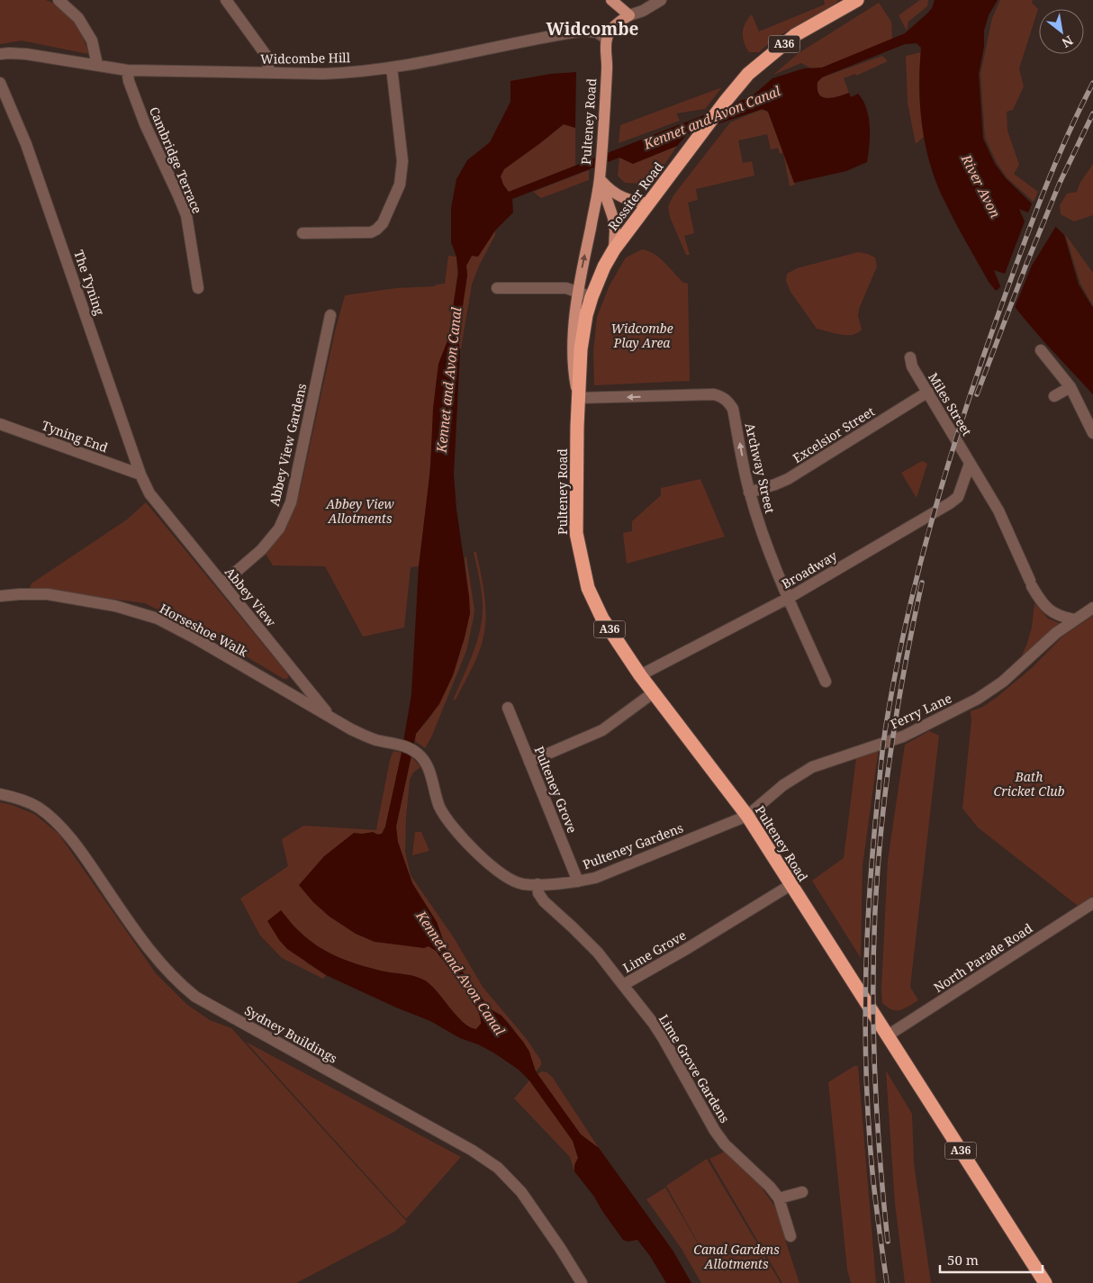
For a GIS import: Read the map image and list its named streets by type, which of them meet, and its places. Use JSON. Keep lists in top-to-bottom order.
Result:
{
  "streets": {
    "highway": ["A36", "Pulteney Road", "Rossiter Road"],
    "street": [
      "Widcombe Hill",
      "Cambridge Terrace",
      "The Tyning",
      "Miles Street",
      "Excelsior Street",
      "Tyning End",
      "Abbey View Gardens",
      "Archway Street",
      "Broadway",
      "Abbey View",
      "Horseshoe Walk",
      "Ferry Lane",
      "Pulteney Grove",
      "Pulteney Gardens",
      "Lime Grove",
      "North Parade Road",
      "Sydney Buildings",
      "Lime Grove Gardens"
    ]
  },
  "crossings": [
    ["Widcombe Hill", "Pulteney Road"],
    ["Widcombe Hill", "Cambridge Terrace"],
    ["Pulteney Road", "Rossiter Road"],
    ["Pulteney Road", "Archway Street"],
    ["Pulteney Road", "Broadway"],
    ["Pulteney Road", "Ferry Lane"],
    ["Pulteney Road", "Pulteney Gardens"],
    ["Pulteney Road", "Lime Grove"],
    ["Pulteney Road", "North Parade Road"],
    ["The Tyning", "Tyning End"],
    ["The Tyning", "Abbey View"],
    ["Miles Street", "Excelsior Street"],
    ["Miles Street", "Broadway"],
    ["Miles Street", "Ferry Lane"],
    ["Excelsior Street", "Archway Street"],
    ["Abbey View Gardens", "Abbey View"],
    ["Archway Street", "Broadway"],
    ["Abbey View", "Horseshoe Walk"],
    ["Abbey View", "Pulteney Gardens"],
    ["Horseshoe Walk", "Pulteney Gardens"],
    ["Ferry Lane", "Pulteney Gardens"],
    ["Pulteney Grove", "Pulteney Gardens"],
    ["Pulteney Gardens", "Lime Grove"],
    ["Lime Grove", "Lime Grove Gardens"]
  ],
  "districts": ["Widcombe"],
  "water": ["Kennet and Avon Canal", "River Avon"],
  "parks": [
    "Widcombe Play Area",
    "Abbey View Allotments",
    "Bath Cricket Club",
    "Canal Gardens Allotments"
  ],
  "scale_bar": "50 m",
  "north": "bottom right"
}
